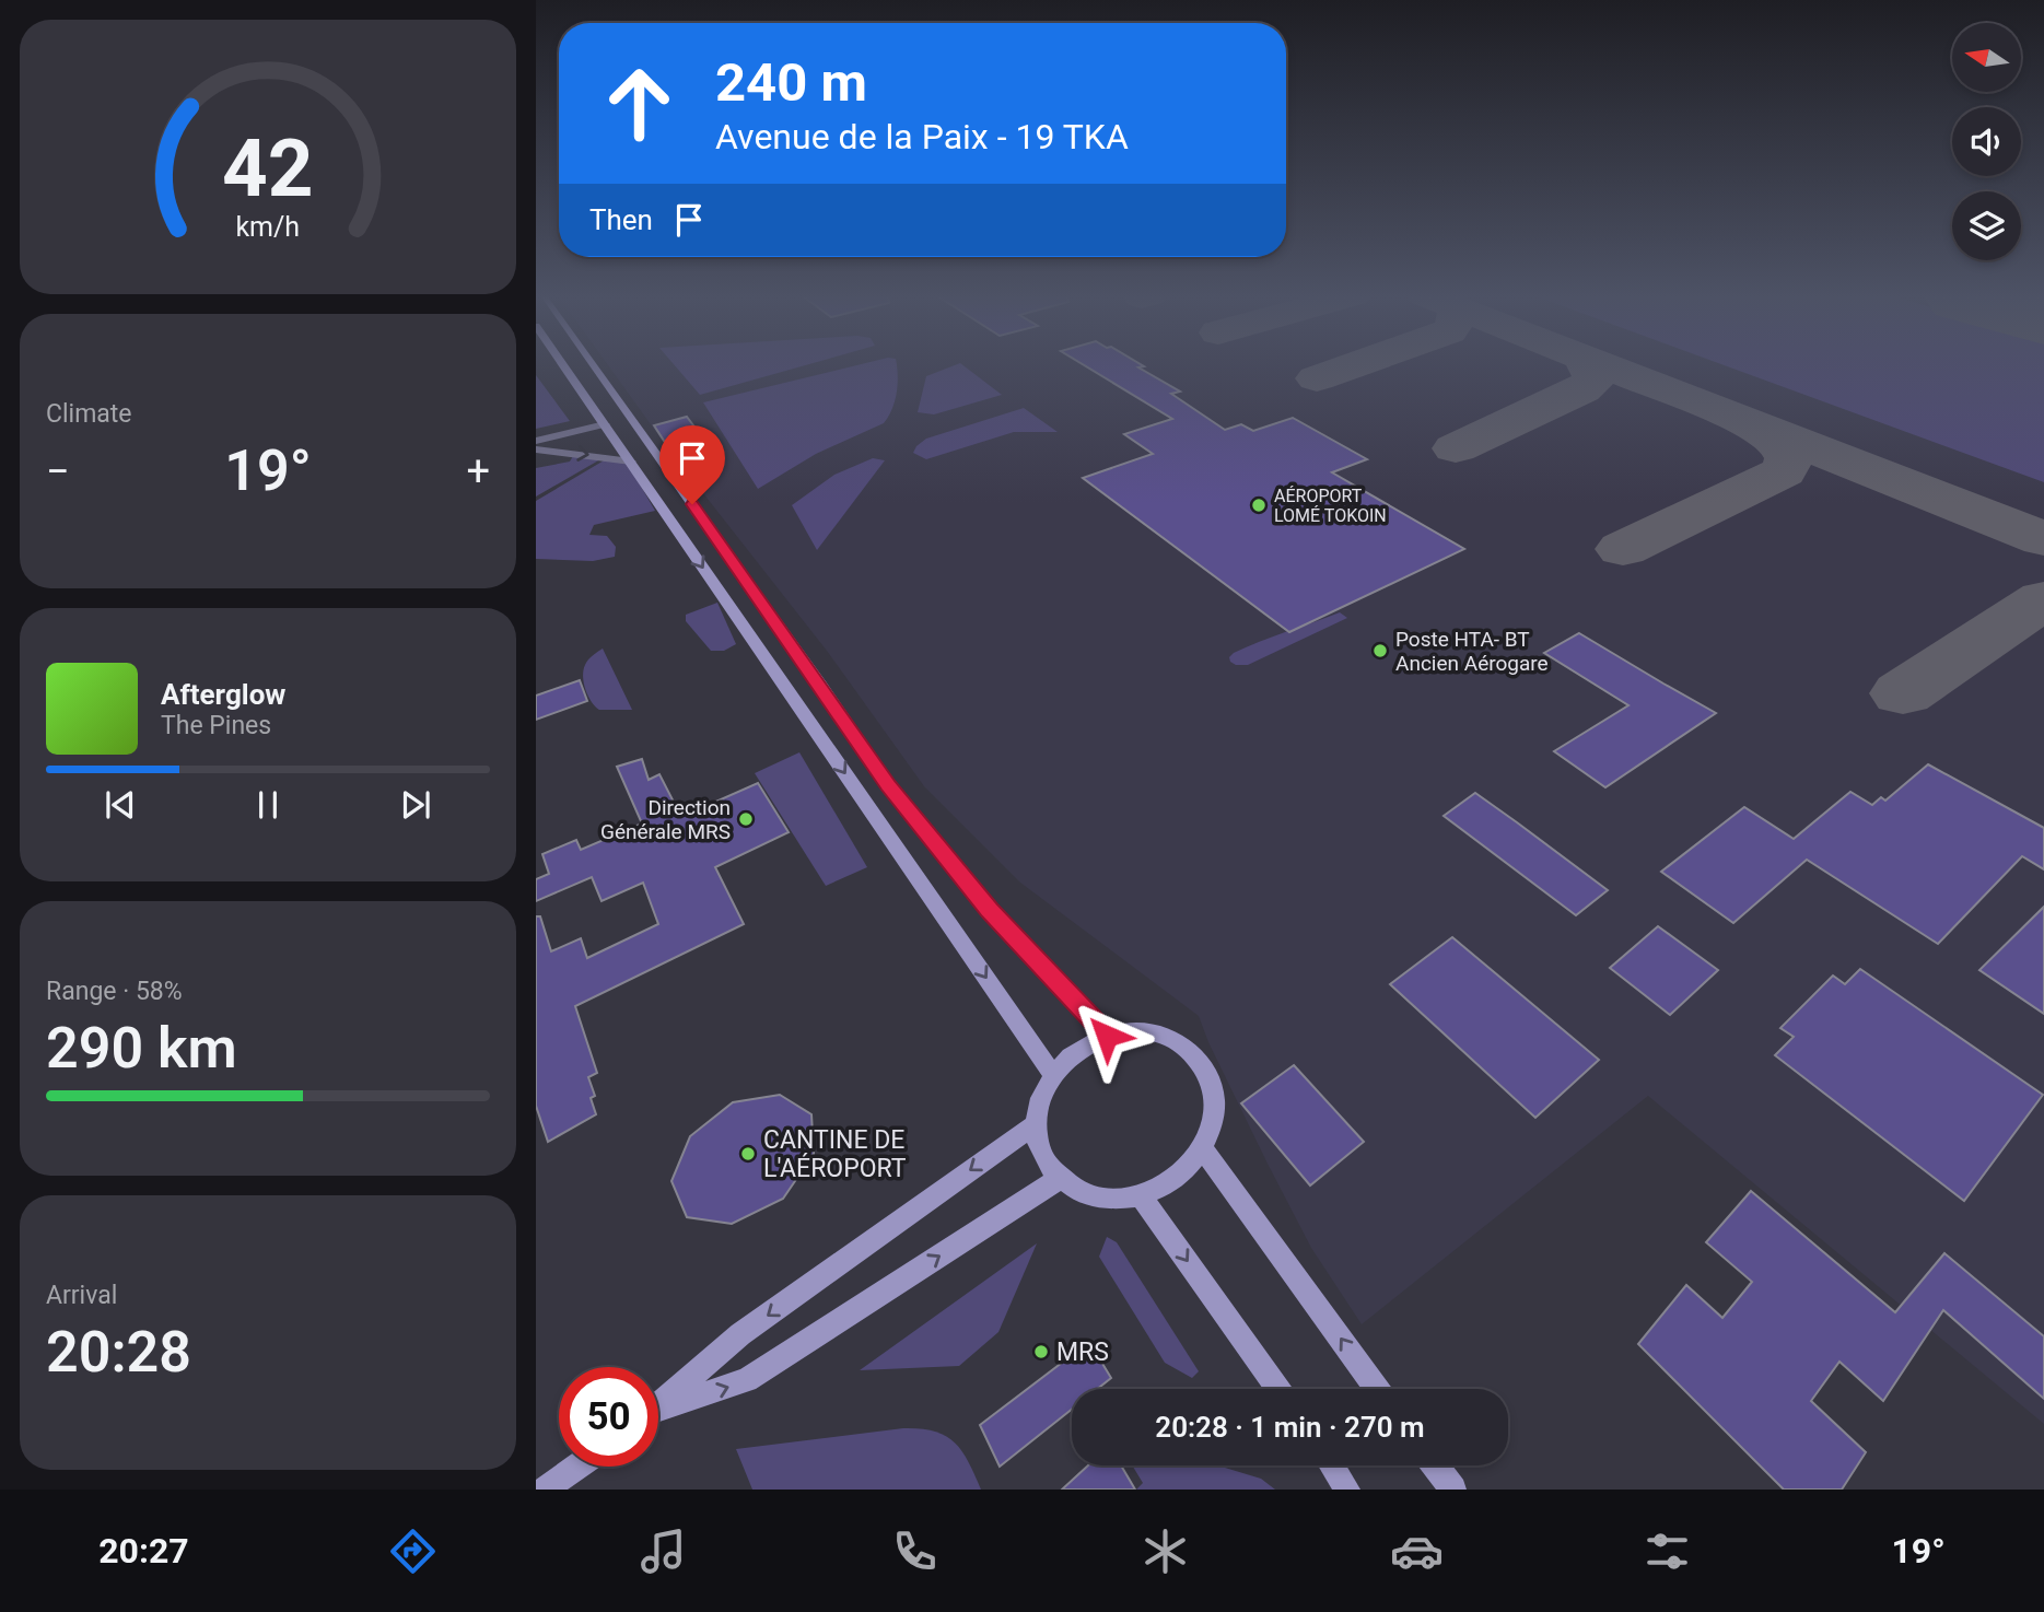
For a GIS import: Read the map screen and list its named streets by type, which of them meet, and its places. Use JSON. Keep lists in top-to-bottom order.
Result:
{
  "places": [
    "AÉROPORT LOMÉ TOKOIN",
    "Poste HTA- BT Ancien Aérogare",
    "Direction Générale MRS",
    "CANTINE DE L'AÉROPORT",
    "MRS"
  ],
  "north": "left",
  "page": {
    "turn": ["240 m", "Avenue de la Paix - 19 TKA"],
    "then": "Then",
    "tile": [
      "Climate",
      ["Range · 58%", "290 km"],
      ["Arrival", "20:28"]
    ],
    "heat": ["−", "19°", "+"],
    "song": ["Afterglow", "The Pines"],
    "limit": "50",
    "trip": "20:28 · 1 min · 270 m",
    "tabs": ["20:27", "19°"],
    "gauge": ["42", "km/h"]
  }
}
